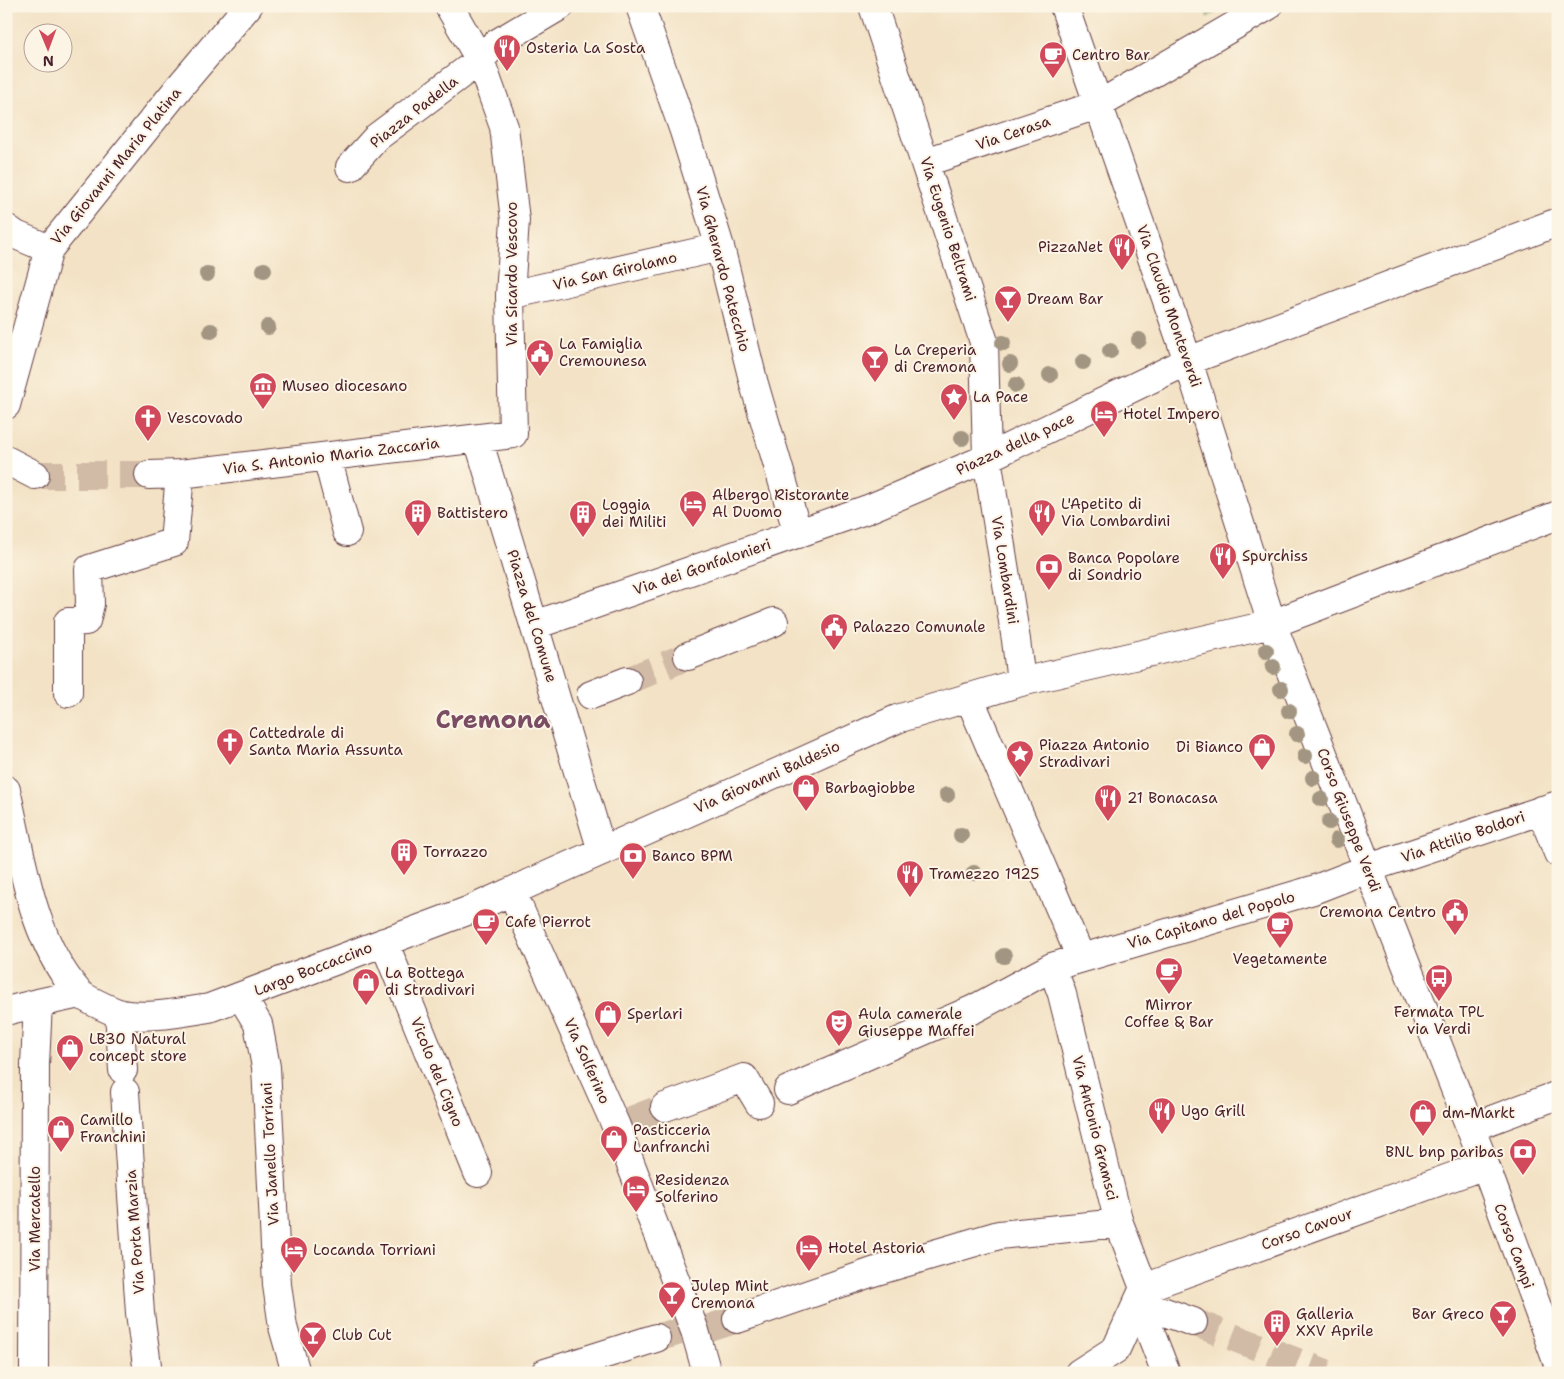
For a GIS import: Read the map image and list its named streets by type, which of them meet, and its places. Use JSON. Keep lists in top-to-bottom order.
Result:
{
  "streets": {
    "street": [
      "Piazza Padella",
      "Via Cerasa",
      "Via Giovanni Maria Platina",
      "Via Eugenio Beltrami",
      "Via Gherardo Patecchio",
      "Via San Girolamo",
      "Via Sicardo Vescovo",
      "Via Claudio Monteverdi",
      "Piazza della pace",
      "Via S. Antonio Maria Zaccaria",
      "Via dei Gonfalonieri",
      "Via Lombardini",
      "Piazza del Comune",
      "Via Giovanni Baldesio",
      "Corso Giuseppe Verdi",
      "Via Attilio Boldori",
      "Via Capitano del Popolo",
      "Largo Boccaccino",
      "Via Solferino",
      "Vicolo del Cigno",
      "Via Antonio Gramsci",
      "Via Janello Torriani",
      "Via Mercatello",
      "Corso Cavour",
      "Via Porta Marzia",
      "Corso Campi"
    ]
  },
  "crossings": [
    ["Piazza Padella", "Via Sicardo Vescovo"],
    ["Via Cerasa", "Via Eugenio Beltrami"],
    ["Via Cerasa", "Via Claudio Monteverdi"],
    ["Via Eugenio Beltrami", "Piazza della pace"],
    ["Via Eugenio Beltrami", "Via Lombardini"],
    ["Via Gherardo Patecchio", "Via San Girolamo"],
    ["Via Gherardo Patecchio", "Via dei Gonfalonieri"],
    ["Via San Girolamo", "Via Sicardo Vescovo"],
    ["Via Sicardo Vescovo", "Via S. Antonio Maria Zaccaria"],
    ["Via Claudio Monteverdi", "Piazza della pace"],
    ["Via Claudio Monteverdi", "Corso Giuseppe Verdi"],
    ["Piazza della pace", "Via dei Gonfalonieri"],
    ["Piazza della pace", "Via Lombardini"],
    ["Via S. Antonio Maria Zaccaria", "Piazza del Comune"],
    ["Via dei Gonfalonieri", "Piazza del Comune"],
    ["Piazza del Comune", "Via Giovanni Baldesio"],
    ["Corso Giuseppe Verdi", "Via Attilio Boldori"],
    ["Corso Giuseppe Verdi", "Via Capitano del Popolo"],
    ["Corso Giuseppe Verdi", "Corso Campi"],
    ["Via Attilio Boldori", "Via Capitano del Popolo"],
    ["Via Capitano del Popolo", "Via Antonio Gramsci"],
    ["Largo Boccaccino", "Via Solferino"],
    ["Largo Boccaccino", "Vicolo del Cigno"],
    ["Largo Boccaccino", "Via Janello Torriani"],
    ["Largo Boccaccino", "Via Porta Marzia"],
    ["Via Antonio Gramsci", "Corso Cavour"],
    ["Corso Cavour", "Corso Campi"]
  ],
  "districts": ["Cremona"],
  "places": {
    "restaurant": [
      "Osteria La Sosta",
      "PizzaNet",
      "L'Apetito di Via Lombardini",
      "Spurchiss",
      "21 Bonacasa",
      "Tramezzo 1925",
      "Ugo Grill"
    ],
    "cafe": [
      "Centro Bar",
      "Cafe Pierrot",
      "Vegetamente",
      "Mirror Coffee & Bar"
    ],
    "bar": [
      "Dream Bar",
      "La Creperia di Cremona",
      "Julep Mint Cremona",
      "Bar Greco",
      "Club Cut"
    ],
    "public building": ["La Famiglia Cremounesa", "Palazzo Comunale", "Cremona Centro"],
    "museum": ["Museo diocesano"],
    "place": ["La Pace", "Piazza Antonio Stradivari"],
    "hotel": [
      "Hotel Impero",
      "Albergo Ristorante Al Duomo",
      "Residenza Solferino",
      "Hotel Astoria",
      "Locanda Torriani"
    ],
    "church": ["Vescovado", "Cattedrale di Santa Maria Assunta"],
    "building": [
      "Battistero",
      "Loggia dei Militi",
      "Torrazzo",
      "Galleria XXV Aprile"
    ],
    "bank": ["Banca Popolare di Sondrio", "Banco BPM", "BNL bnp paribas"],
    "shop": [
      "Di Bianco",
      "Barbagiobbe",
      "La Bottega di Stradivari",
      "Sperlari",
      "LB30 Natural concept store",
      "dm-Markt",
      "Camillo Franchini",
      "Pasticceria Lanfranchi"
    ],
    "bus stop": ["Fermata TPL via Verdi"],
    "theatre": ["Aula camerale Giuseppe Maffei"]
  },
  "north": "bottom"
}
